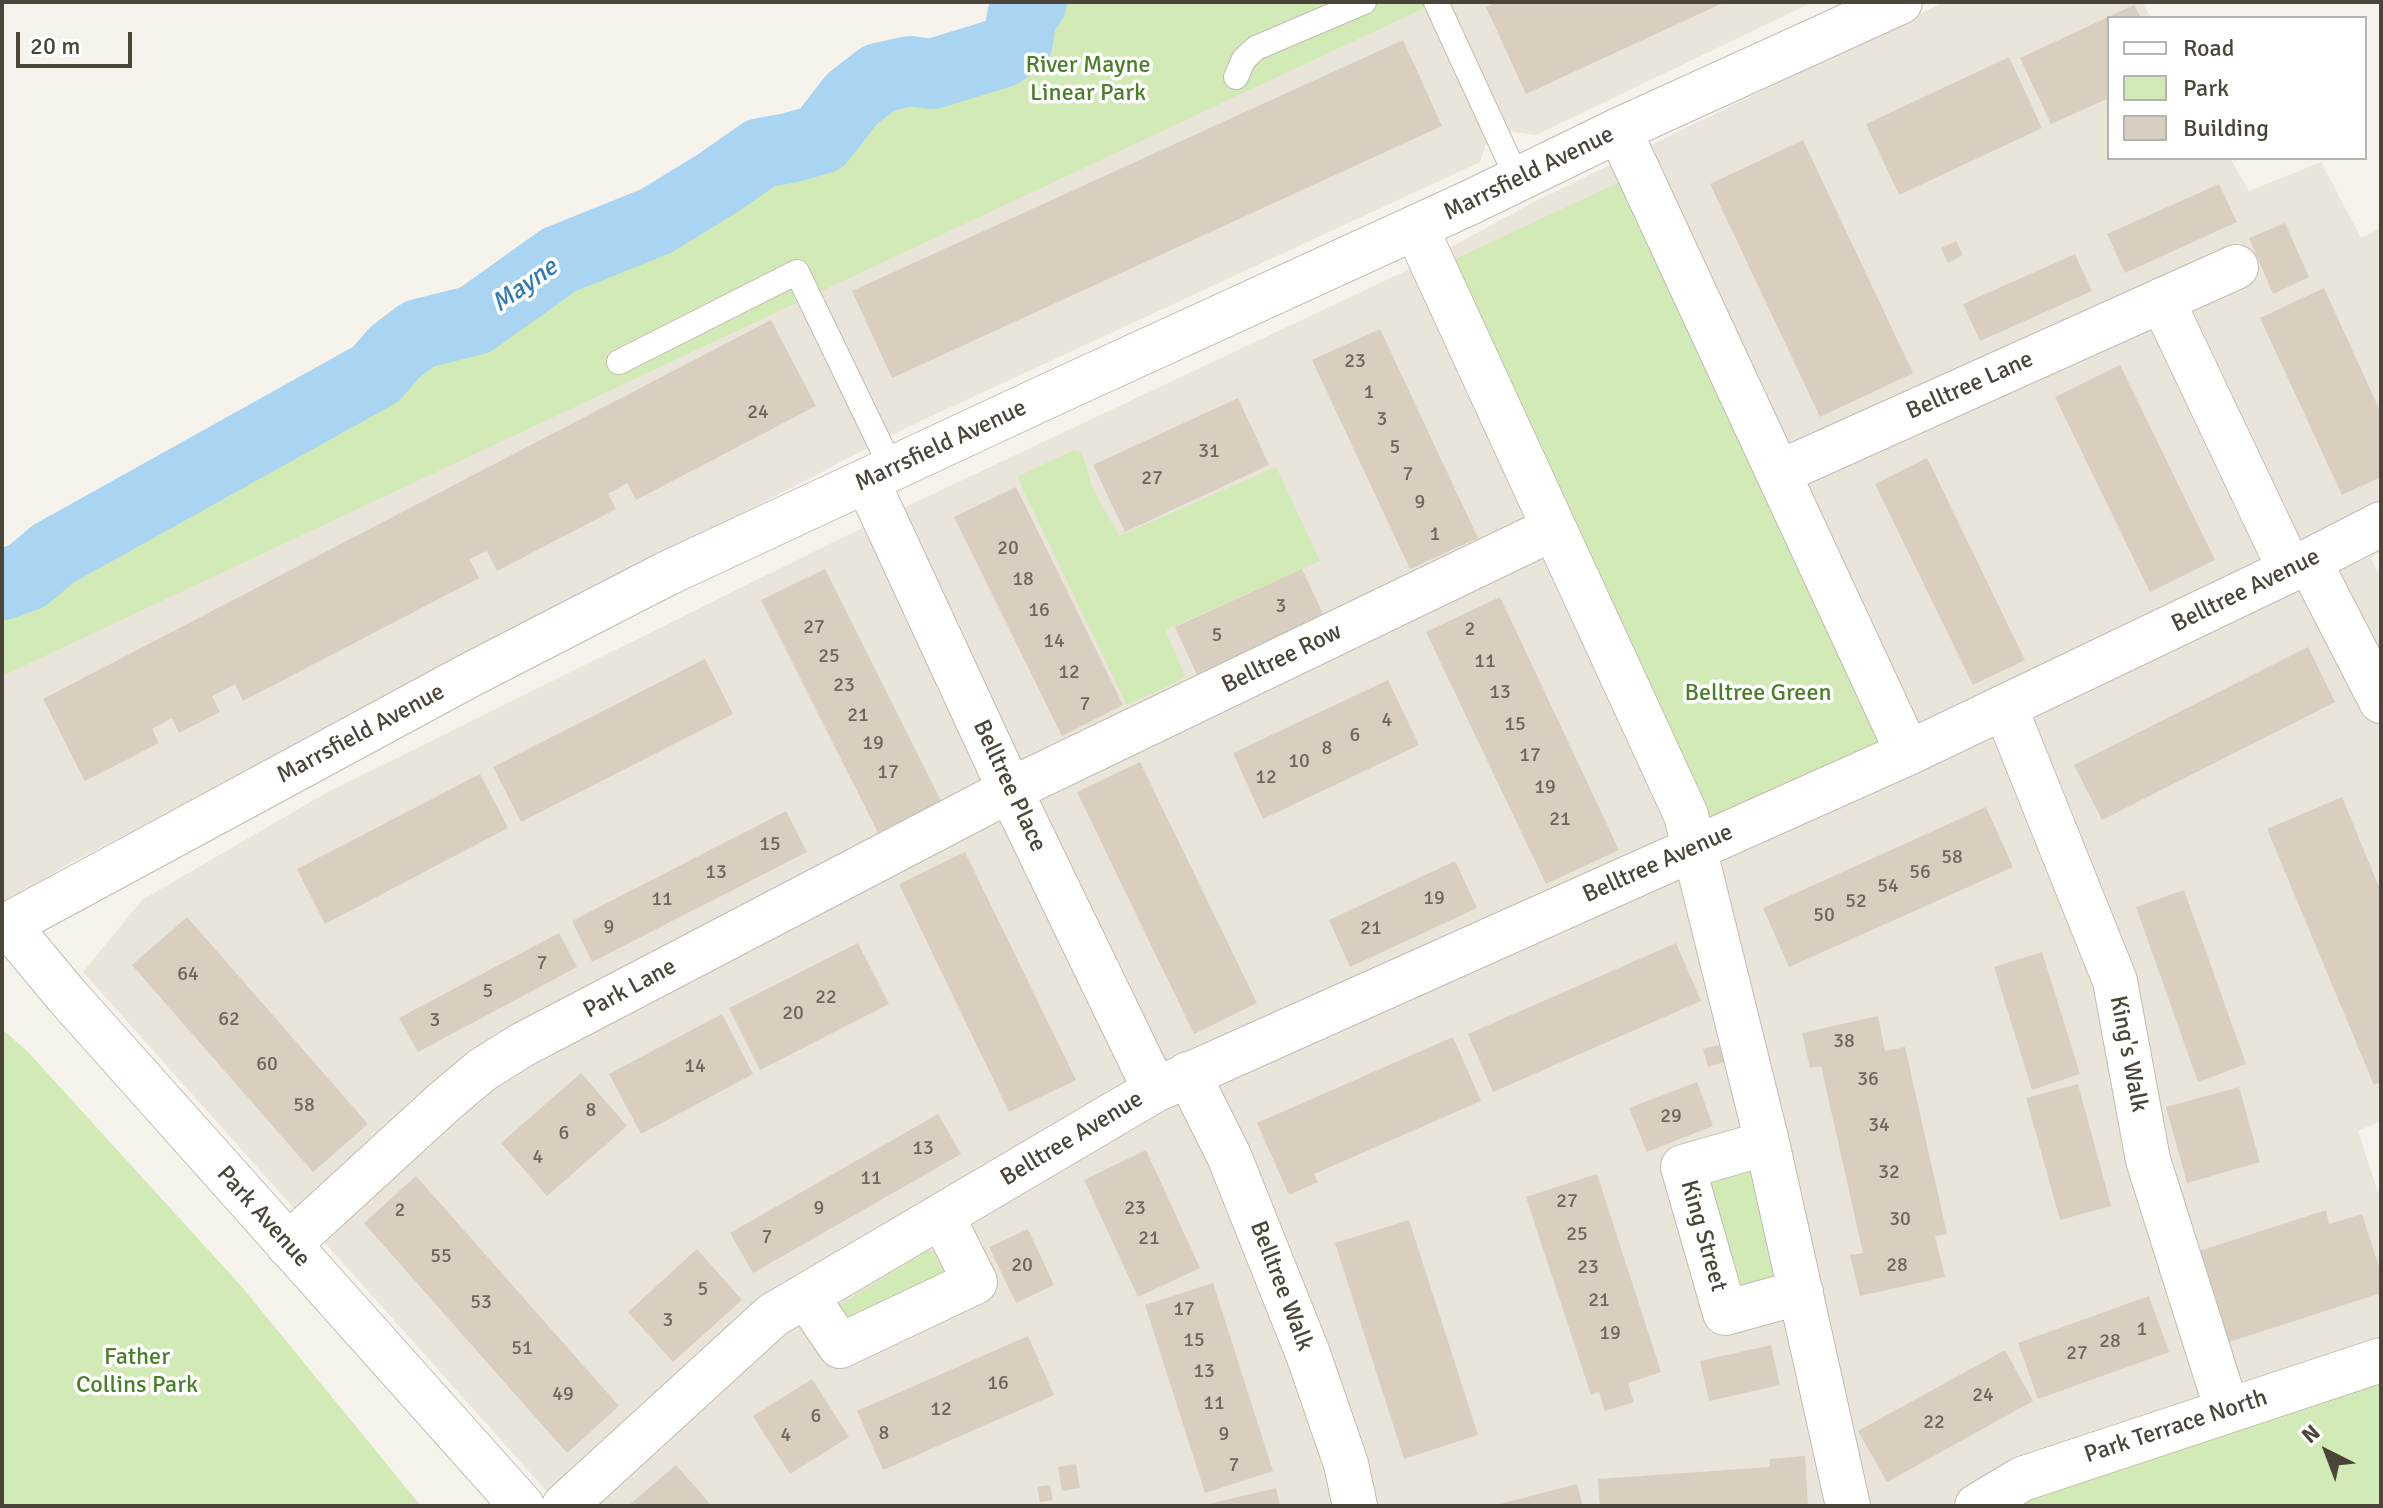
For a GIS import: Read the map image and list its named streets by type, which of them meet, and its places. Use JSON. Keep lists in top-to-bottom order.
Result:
{
  "streets": {
    "street": [
      "Marrsfield Avenue",
      "Belltree Lane",
      "Belltree Avenue",
      "Belltree Row",
      "Belltree Place",
      "Park Lane",
      "King's Walk",
      "Park Avenue",
      "King Street",
      "Belltree Walk",
      "Park Terrace North"
    ]
  },
  "crossings": [
    ["Marrsfield Avenue", "Belltree Place"],
    ["Marrsfield Avenue", "Park Avenue"],
    ["Belltree Avenue", "Belltree Place"],
    ["Belltree Avenue", "King's Walk"],
    ["Belltree Avenue", "Belltree Walk"],
    ["Belltree Row", "Belltree Place"],
    ["Belltree Row", "Park Lane"],
    ["Belltree Place", "Park Lane"],
    ["Belltree Place", "Belltree Walk"],
    ["Park Lane", "Park Avenue"],
    ["King's Walk", "Park Terrace North"]
  ],
  "water": ["Mayne"],
  "parks": ["River Mayne Linear Park", "Belltree Green", "Father Collins Park"],
  "house_numbers": [
    "23",
    "1",
    "24",
    "3",
    "5",
    "31",
    "7",
    "27",
    "9",
    "1",
    "20",
    "18",
    "3",
    "16",
    "27",
    "2",
    "5",
    "14",
    "25",
    "11",
    "12",
    "23",
    "13",
    "7",
    "21",
    "4",
    "15",
    "6",
    "19",
    "8",
    "17",
    "10",
    "17",
    "12",
    "19",
    "21",
    "15",
    "58",
    "13",
    "56",
    "54",
    "19",
    "11",
    "52",
    "50",
    "9",
    "21",
    "7",
    "64",
    "5",
    "22",
    "20",
    "62",
    "3",
    "38",
    "60",
    "14",
    "36",
    "58",
    "8",
    "29",
    "34",
    "6",
    "13",
    "4",
    "32",
    "11",
    "27",
    "9",
    "23",
    "2",
    "30",
    "25",
    "7",
    "21",
    "55",
    "20",
    "28",
    "23",
    "5",
    "21",
    "53",
    "17",
    "3",
    "1",
    "19",
    "15",
    "28",
    "51",
    "27",
    "13",
    "16",
    "49",
    "24",
    "11",
    "12",
    "6",
    "22",
    "8",
    "9",
    "4",
    "7"
  ],
  "legend": ["Road", "Park", "Building"],
  "scale_bar": "20 m",
  "north": "top left"
}
